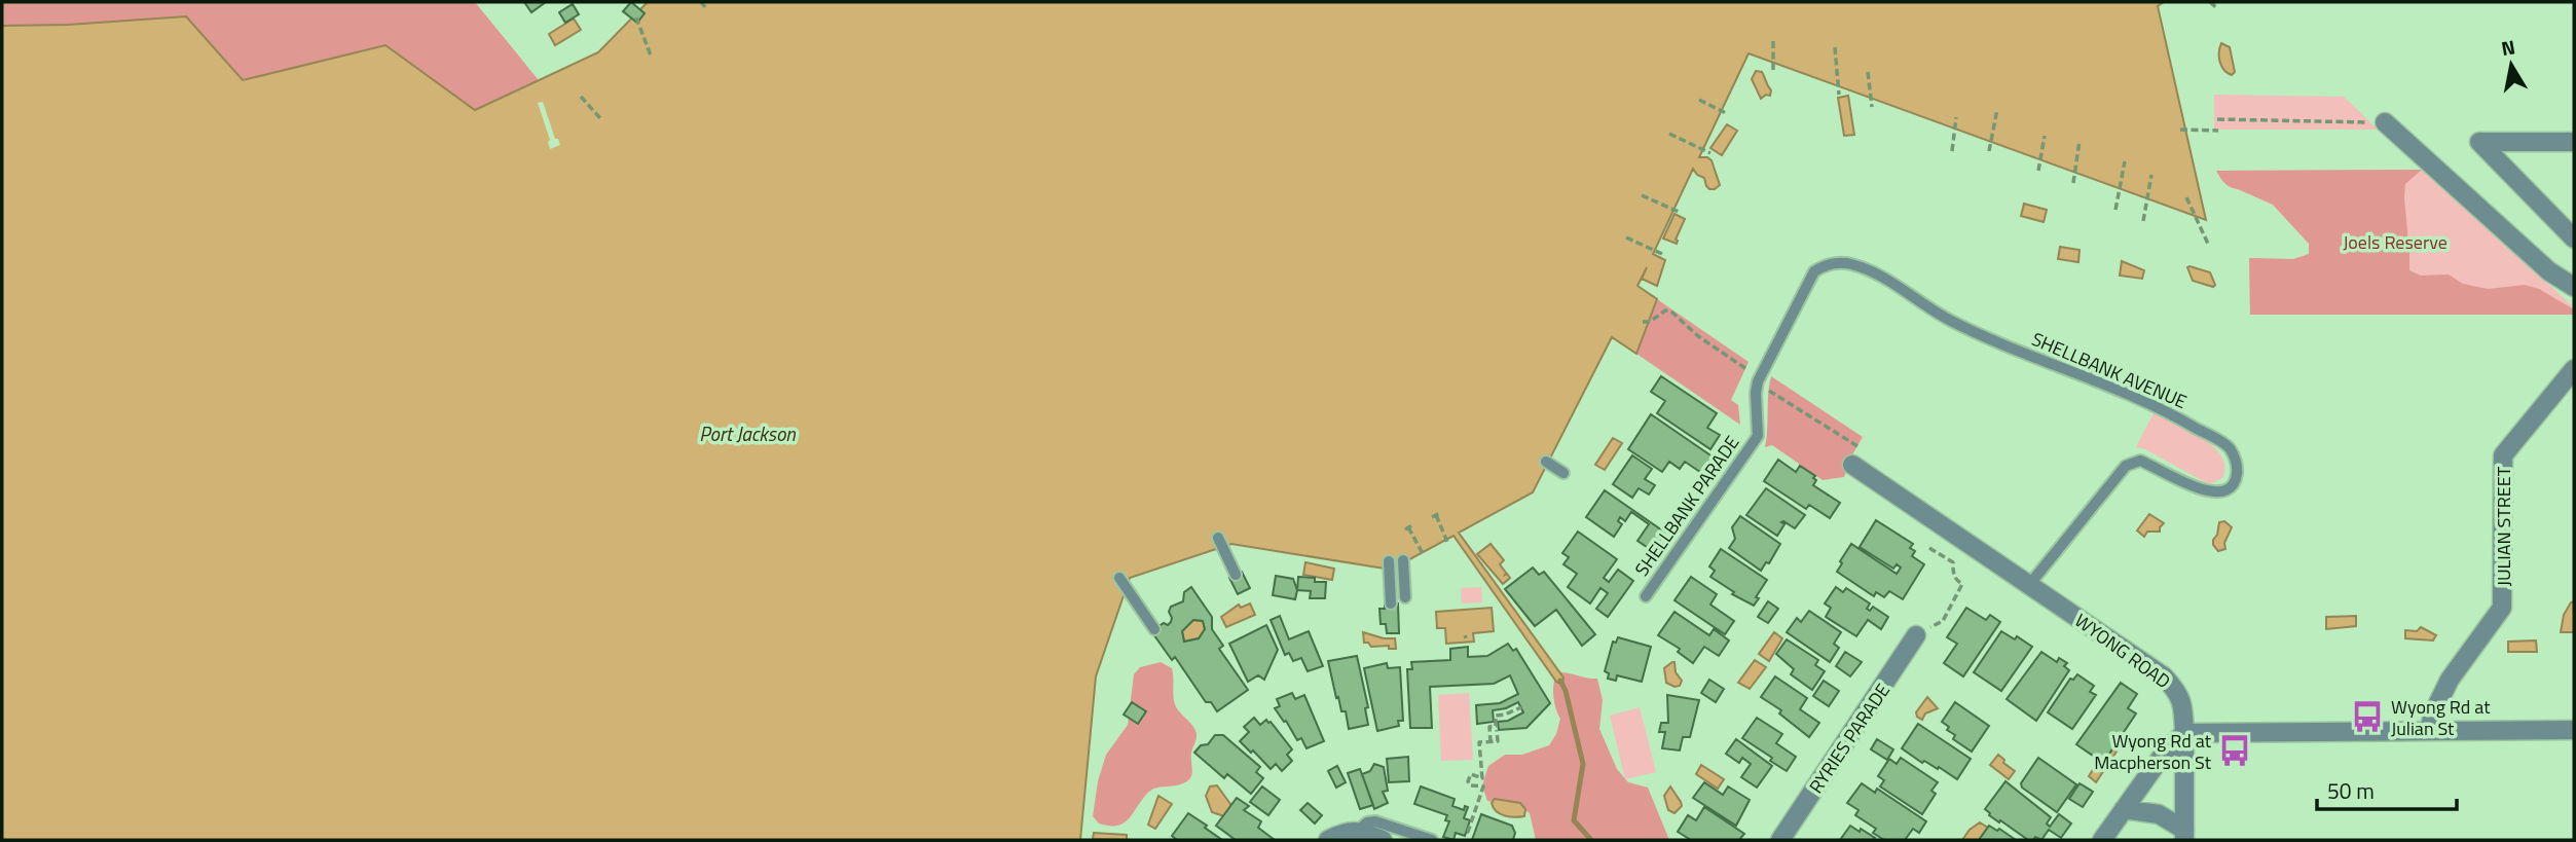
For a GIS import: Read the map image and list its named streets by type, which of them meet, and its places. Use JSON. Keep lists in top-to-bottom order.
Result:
{
  "streets": {
    "street": ["JULIAN STREET", "WYONG ROAD", "RYRIES PARADE"],
    "lane": ["SHELLBANK AVENUE", "SHELLBANK PARADE"]
  },
  "crossings": [
    ["SHELLBANK AVENUE", "SHELLBANK PARADE"],
    ["SHELLBANK AVENUE", "WYONG ROAD"]
  ],
  "water": ["Port Jackson"],
  "parks": ["Joels Reserve"],
  "places": {
    "bus stop": ["Wyong Rd at Julian St", "Wyong Rd at Macpherson St"]
  },
  "scale_bar": "50 m",
  "north": "top"
}
